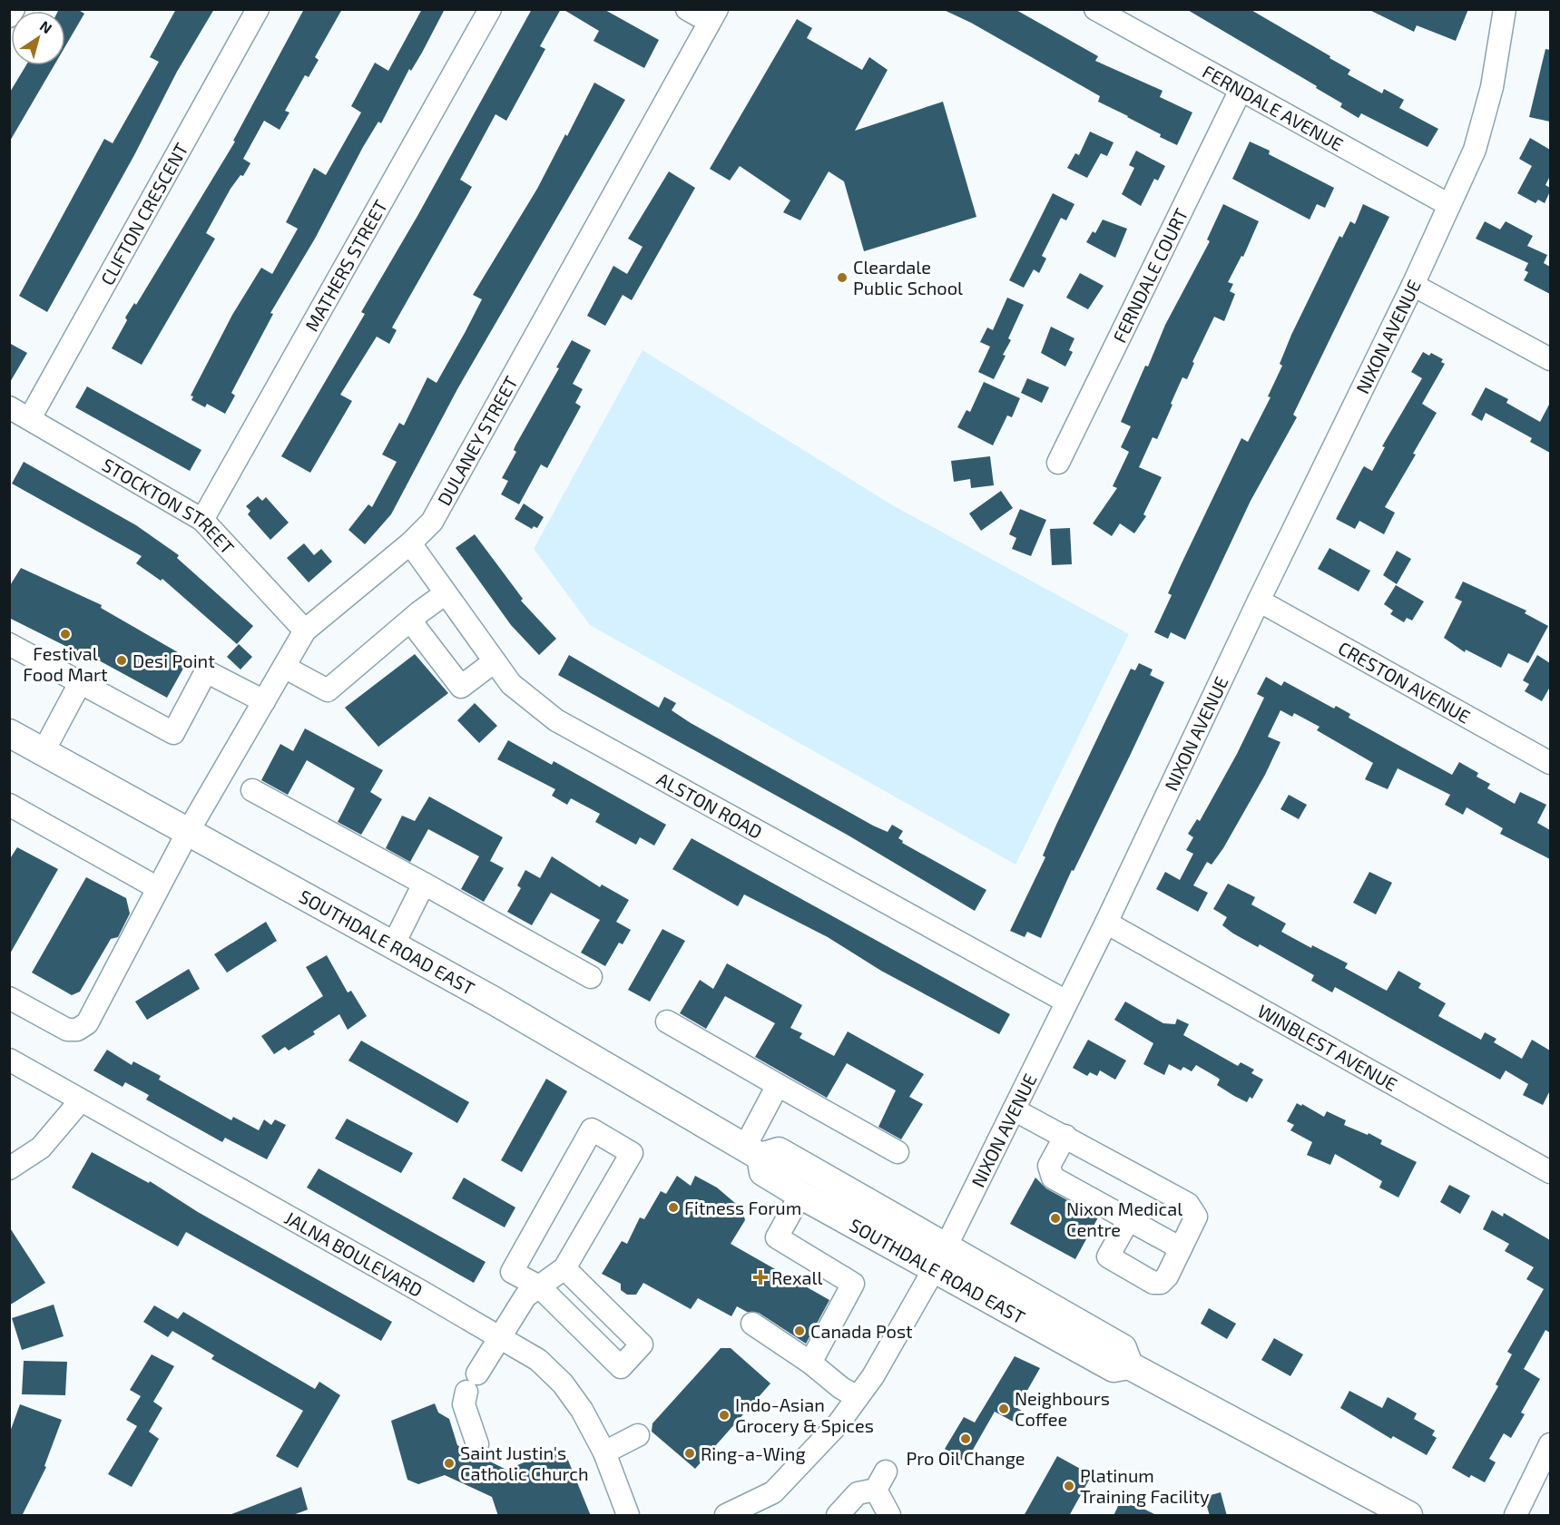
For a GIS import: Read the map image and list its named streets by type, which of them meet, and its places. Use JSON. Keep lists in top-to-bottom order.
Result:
{
  "streets": {
    "main road": ["SOUTHDALE ROAD EAST"],
    "street": [
      "FERNDALE AVENUE",
      "CLIFTON CRESCENT",
      "MATHERS STREET",
      "FERNDALE COURT",
      "NIXON AVENUE",
      "DULANEY STREET",
      "STOCKTON STREET",
      "CRESTON AVENUE",
      "ALSTON ROAD",
      "WINBLEST AVENUE",
      "JALNA BOULEVARD"
    ]
  },
  "crossings": [
    ["FERNDALE AVENUE", "FERNDALE COURT"],
    ["FERNDALE AVENUE", "NIXON AVENUE"],
    ["CLIFTON CRESCENT", "STOCKTON STREET"],
    ["MATHERS STREET", "STOCKTON STREET"],
    ["NIXON AVENUE", "CRESTON AVENUE"],
    ["NIXON AVENUE", "ALSTON ROAD"],
    ["NIXON AVENUE", "SOUTHDALE ROAD EAST"],
    ["NIXON AVENUE", "WINBLEST AVENUE"],
    ["DULANEY STREET", "STOCKTON STREET"],
    ["DULANEY STREET", "ALSTON ROAD"],
    ["DULANEY STREET", "SOUTHDALE ROAD EAST"]
  ],
  "places": {
    "other": [
      "Cleardale Public School",
      "Festival Food Mart",
      "Desi Point",
      "Fitness Forum",
      "Nixon Medical Centre",
      "Canada Post",
      "Neighbours Coffee",
      "Indo-Asian Grocery & Spices",
      "Pro Oil Change",
      "Ring-a-Wing",
      "Saint Justin's Catholic Church",
      "Platinum Training Facility"
    ],
    "health": ["Rexall"]
  },
  "north": "top right"
}
